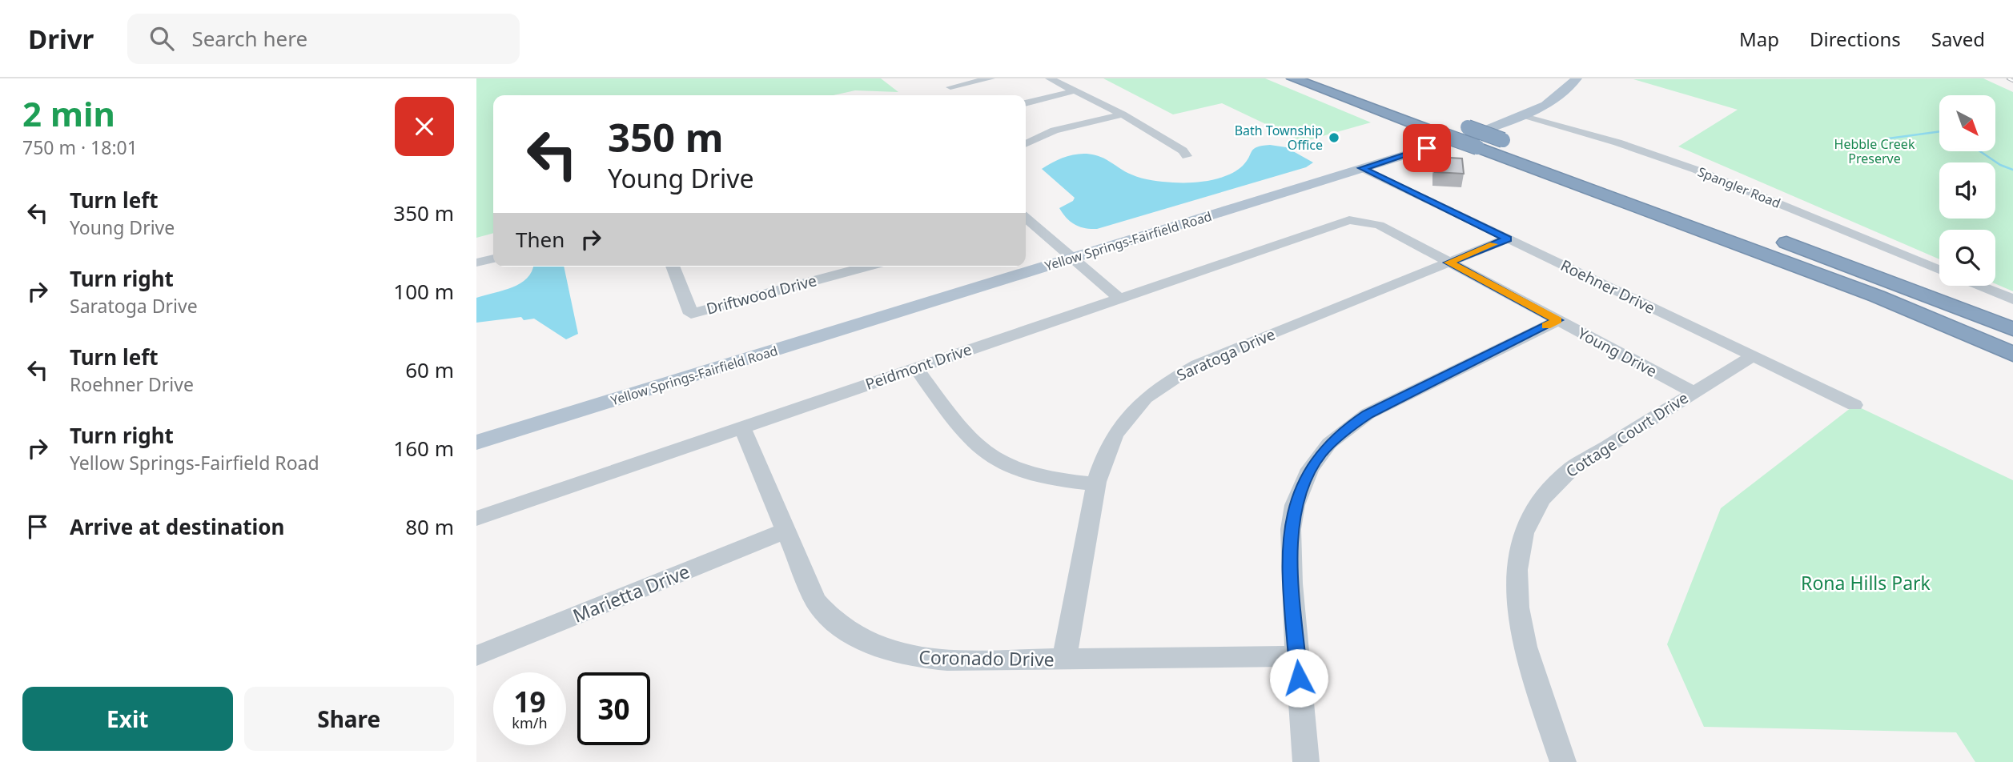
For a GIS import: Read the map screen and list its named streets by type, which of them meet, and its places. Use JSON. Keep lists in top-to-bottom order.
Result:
{
  "streets": {
    "main road": ["Yellow Springs-Fairfield Road"],
    "street": [
      "Spangler Road",
      "Roehner Drive",
      "Driftwood Drive",
      "Young Drive",
      "Saratoga Drive",
      "Peidmont Drive",
      "Cottage Court Drive",
      "Marietta Drive",
      "Coronado Drive"
    ]
  },
  "crossings": [
    ["Spangler Road", "Yellow Springs-Fairfield Road"],
    ["Yellow Springs-Fairfield Road", "Roehner Drive"],
    ["Roehner Drive", "Saratoga Drive"],
    ["Roehner Drive", "Cottage Court Drive"],
    ["Young Drive", "Saratoga Drive"],
    ["Young Drive", "Peidmont Drive"],
    ["Young Drive", "Cottage Court Drive"],
    ["Saratoga Drive", "Coronado Drive"],
    ["Peidmont Drive", "Coronado Drive"],
    ["Marietta Drive", "Coronado Drive"]
  ],
  "parks": ["Hebble Creek Preserve", "Rona Hills Park"],
  "places": ["Bath Township Office"],
  "north": "bottom right",
  "page": {
    "header": "Drivr",
    "search": "Search here",
    "nav": ["Map", "Directions", "Saved"],
    "heading": ["2 min", "750 m · 18:01"],
    "turn": ["350 m", "Young Drive"],
    "list": [
      {
        "name": "Turn left",
        "note": "Young Drive",
        "value": "350 m"
      },
      {
        "name": "Turn right",
        "note": "Saratoga Drive",
        "value": "100 m"
      },
      {
        "name": "Turn left",
        "note": "Roehner Drive",
        "value": "60 m"
      },
      {
        "name": "Turn right",
        "note": "Yellow Springs-Fairfield Road",
        "value": "160 m"
      },
      {
        "name": "Arrive at destination",
        "value": "80 m"
      }
    ],
    "then": "Then",
    "speed": "19 km/h",
    "limit": "30",
    "buttons": ["Exit", "Share"]
  }
}
